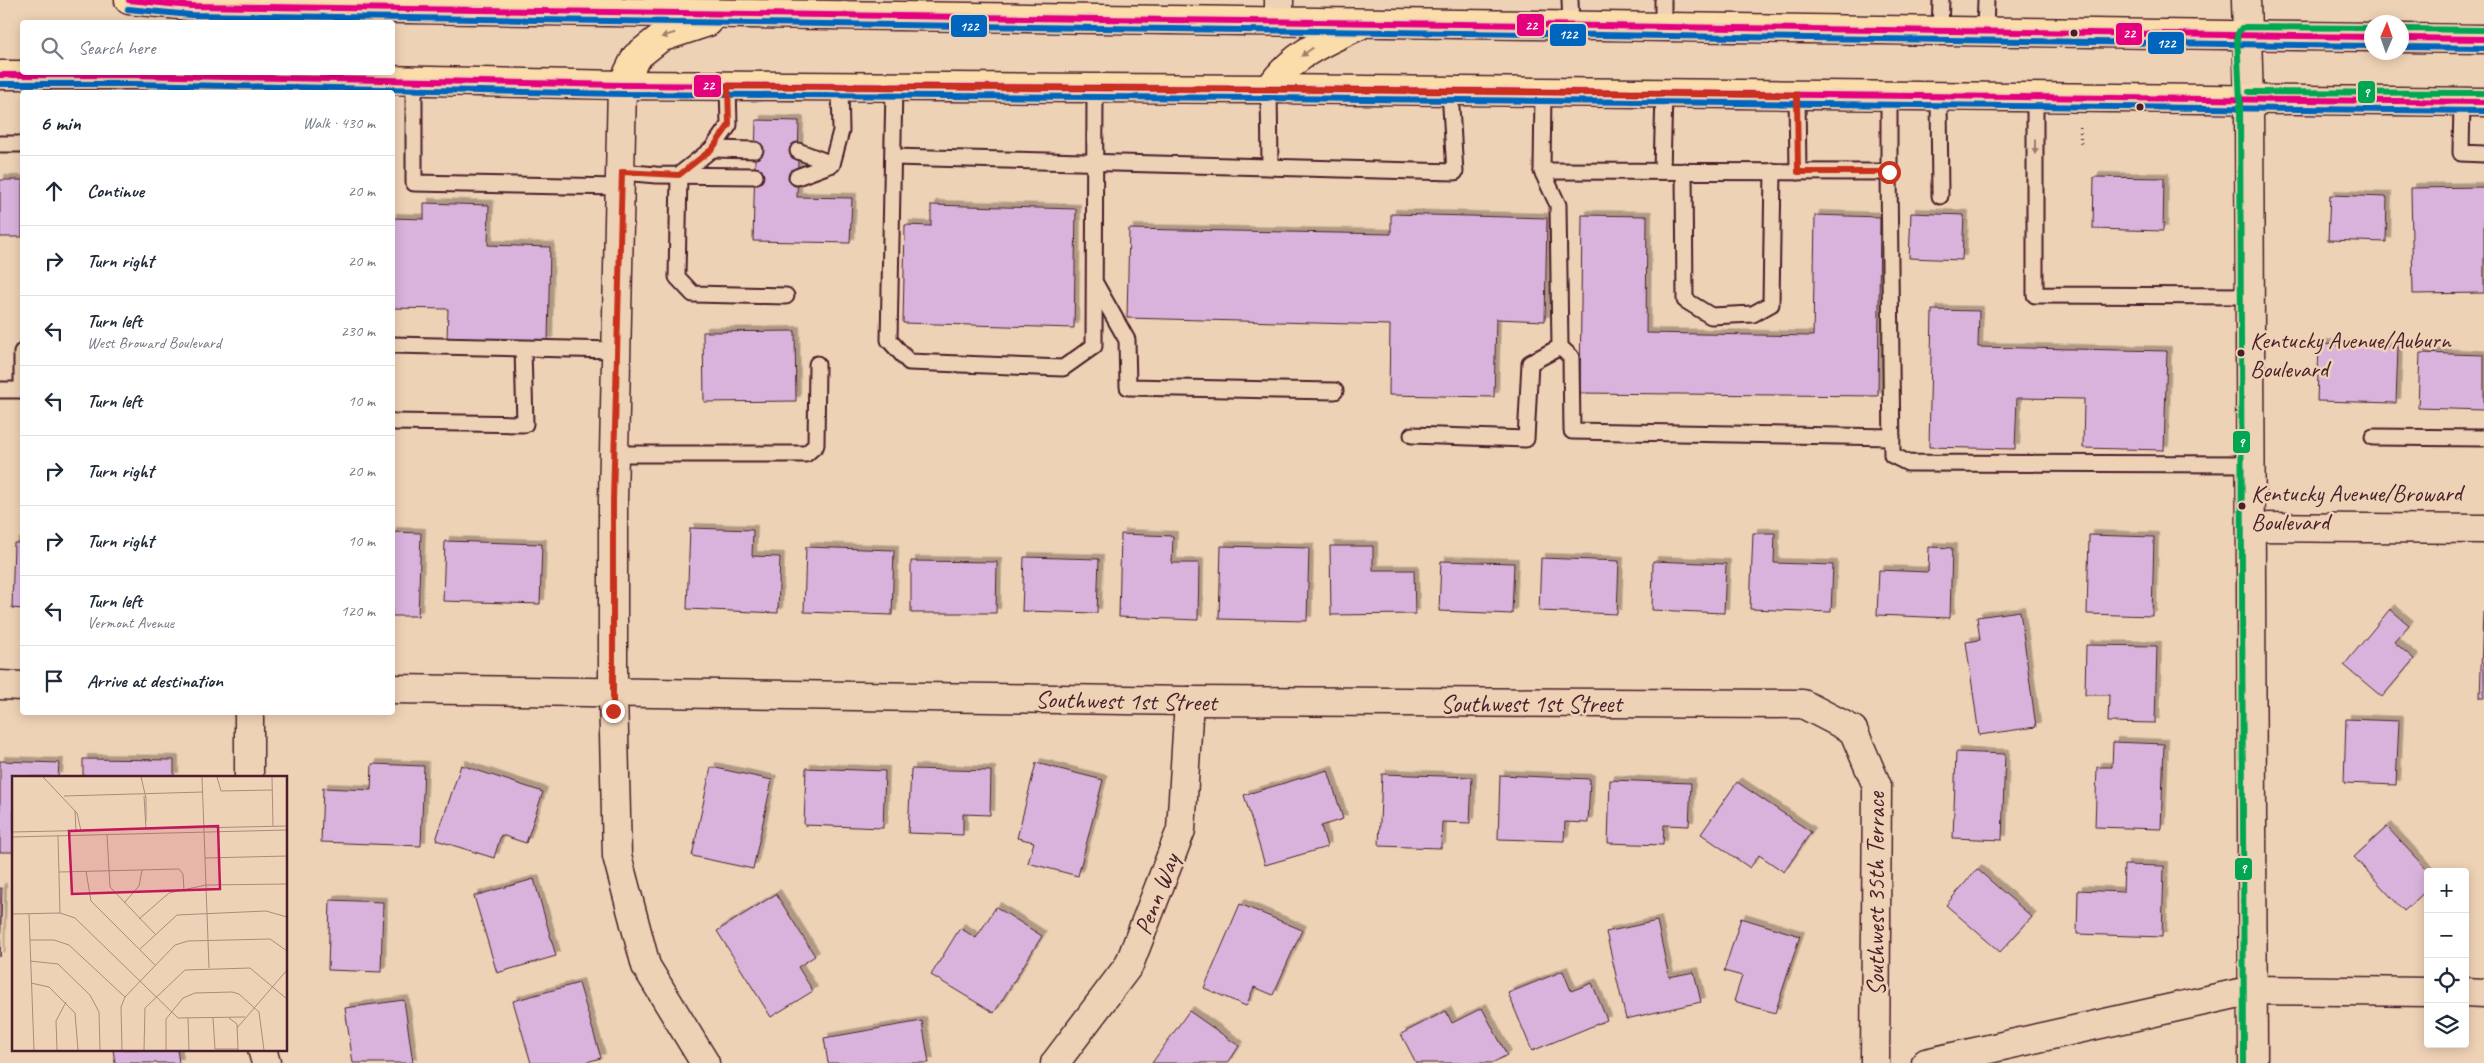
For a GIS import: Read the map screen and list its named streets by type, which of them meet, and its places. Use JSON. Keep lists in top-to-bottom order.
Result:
{
  "streets": {
    "street": ["Southwest 1st Street", "Penn Way", "Southwest 35th Terrace"]
  },
  "crossings": [
    ["Southwest 1st Street", "Penn Way"],
    ["Southwest 1st Street", "Southwest 35th Terrace"]
  ],
  "places": ["Kentucky Avenue/Auburn Boulevard", "Kentucky Avenue/Broward Boulevard"],
  "lines": ["transit line 22", "transit line 122", "transit line 9"],
  "north": "top",
  "page": {
    "search": "Search here",
    "heading": ["6 min", "Walk · 430 m"],
    "list": [
      ["Continue", "20 m"],
      ["Turn right", "20 m"],
      ["Turn left", "West Broward Boulevard", "230 m"],
      ["Turn left", "10 m"],
      ["Turn right", "20 m"],
      ["Turn right", "10 m"],
      ["Turn left", "Vermont Avenue", "120 m"],
      "Arrive at destination"
    ],
    "map_buttons": ["+", "−"]
  }
}
